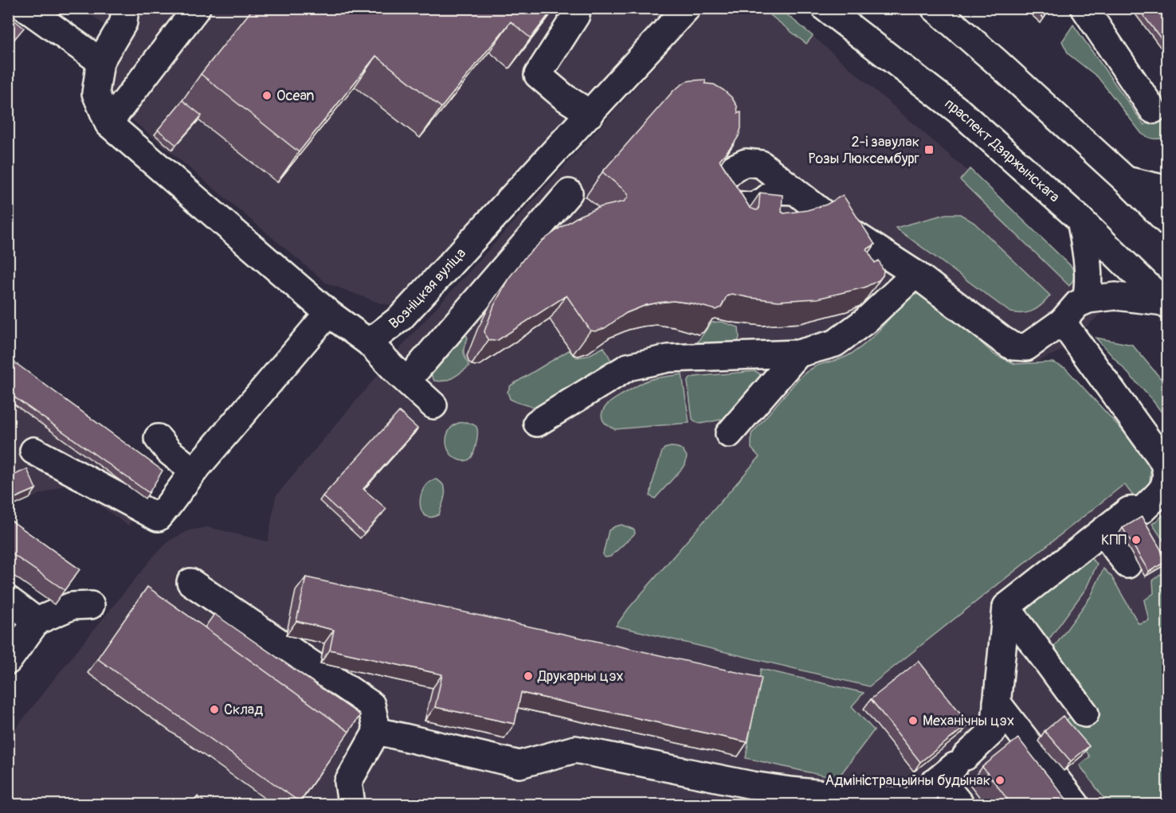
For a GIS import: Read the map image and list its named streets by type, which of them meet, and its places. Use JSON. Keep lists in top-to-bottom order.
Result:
{
  "streets": {
    "main road": ["праспект Дзяржынскага", "Возніцкая вуліца"]
  },
  "places": {
    "other": [
      "Ocean",
      "КПП",
      "Друкарны цэх",
      "Склад",
      "Механічны цэх",
      "Адміністрацыйны будынак"
    ],
    "transit": ["2-і завулак Розы Люксембург"]
  }
}
